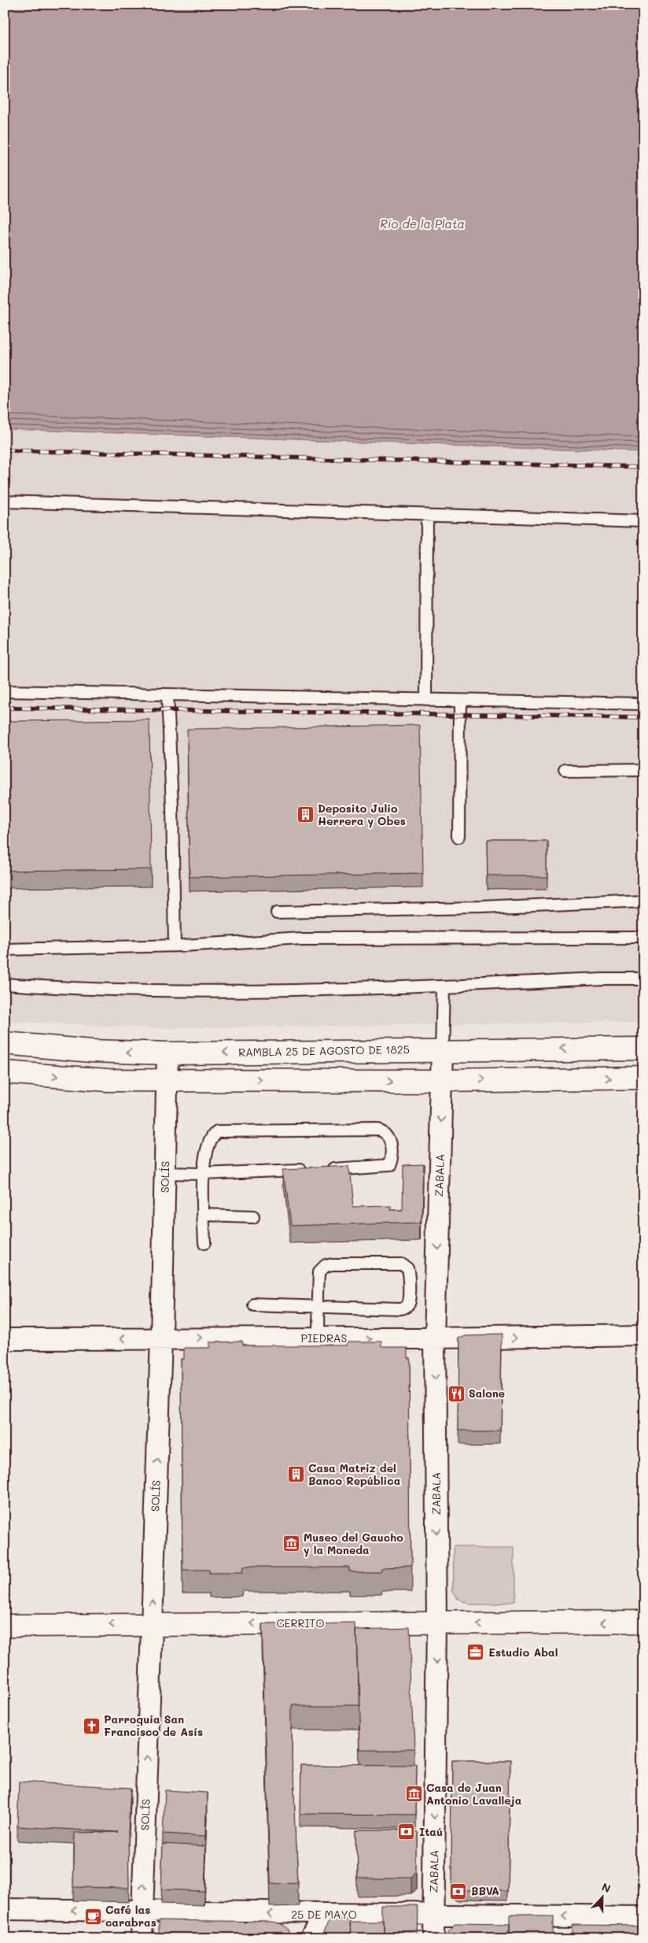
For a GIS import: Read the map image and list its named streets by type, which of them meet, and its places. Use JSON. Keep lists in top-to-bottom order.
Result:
{
  "streets": {
    "main road": ["RAMBLA 25 DE AGOSTO DE 1825", "CERRITO"],
    "street": [
      "ZABALA",
      "SOLÍS",
      "PIEDRAS",
      "25 DE MAYO"
    ]
  },
  "crossings": [
    ["RAMBLA 25 DE AGOSTO DE 1825", "ZABALA"],
    ["RAMBLA 25 DE AGOSTO DE 1825", "SOLÍS"],
    ["ZABALA", "PIEDRAS"],
    ["ZABALA", "CERRITO"],
    ["ZABALA", "25 DE MAYO"],
    ["SOLÍS", "PIEDRAS"],
    ["SOLÍS", "CERRITO"],
    ["SOLÍS", "25 DE MAYO"]
  ],
  "one_way": [
    "ZABALA",
    "SOLÍS",
    "CERRITO",
    "25 DE MAYO"
  ],
  "water": ["Río de la Plata"],
  "places": {
    "building": ["Deposito Julio Herrera y Obes", "Casa Matriz del Banco República"],
    "restaurant": ["Salone"],
    "museum": ["Museo del Gaucho y la Moneda", "Casa de Juan Antonio Lavalleja"],
    "office": ["Estudio Abal"],
    "church": ["Parroquia San Francisco de Asís"],
    "bank": ["Itaú", "BBVA"],
    "cafe": ["Café las carabras"]
  },
  "north": "top"
}
